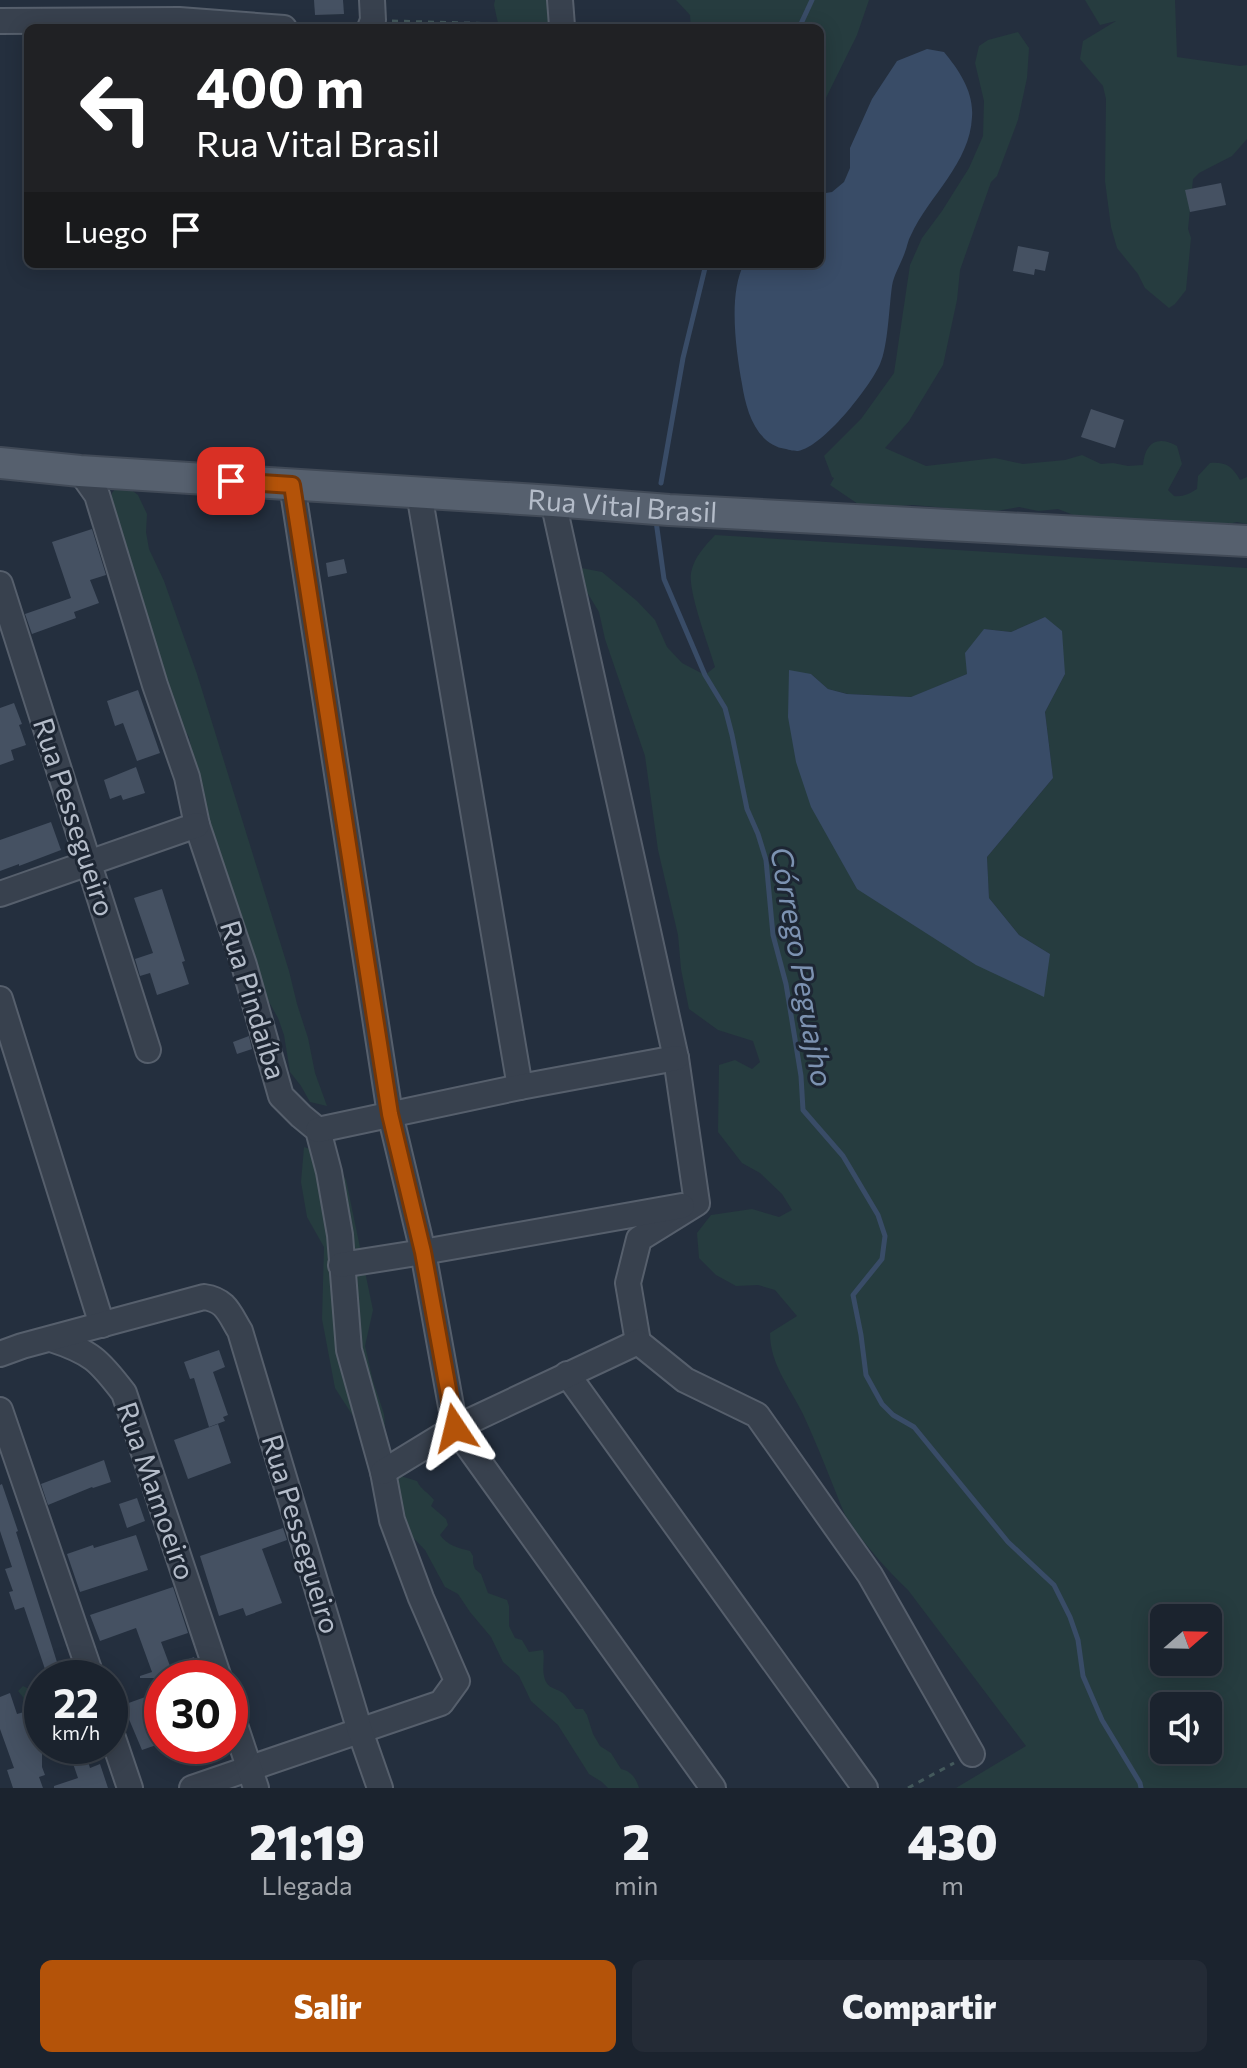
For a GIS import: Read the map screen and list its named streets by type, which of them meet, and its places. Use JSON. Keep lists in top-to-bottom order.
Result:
{
  "streets": {
    "main road": ["Rua Vital Brasil"],
    "street": ["Rua Pessegueiro", "Rua Pindaíba", "Rua Mamoeiro"]
  },
  "crossings": [
    ["Rua Vital Brasil", "Rua Pindaíba"]
  ],
  "water": ["Córrego Peguajho"],
  "north": "right",
  "page": {
    "turn": ["400 m", "Rua Vital Brasil"],
    "then": "Luego",
    "speed": "22 km/h",
    "limit": "30",
    "eta": [
      "21:19",
      "Llegada",
      "2",
      "min",
      "430",
      "m"
    ],
    "buttons": ["Salir", "Compartir"]
  }
}
